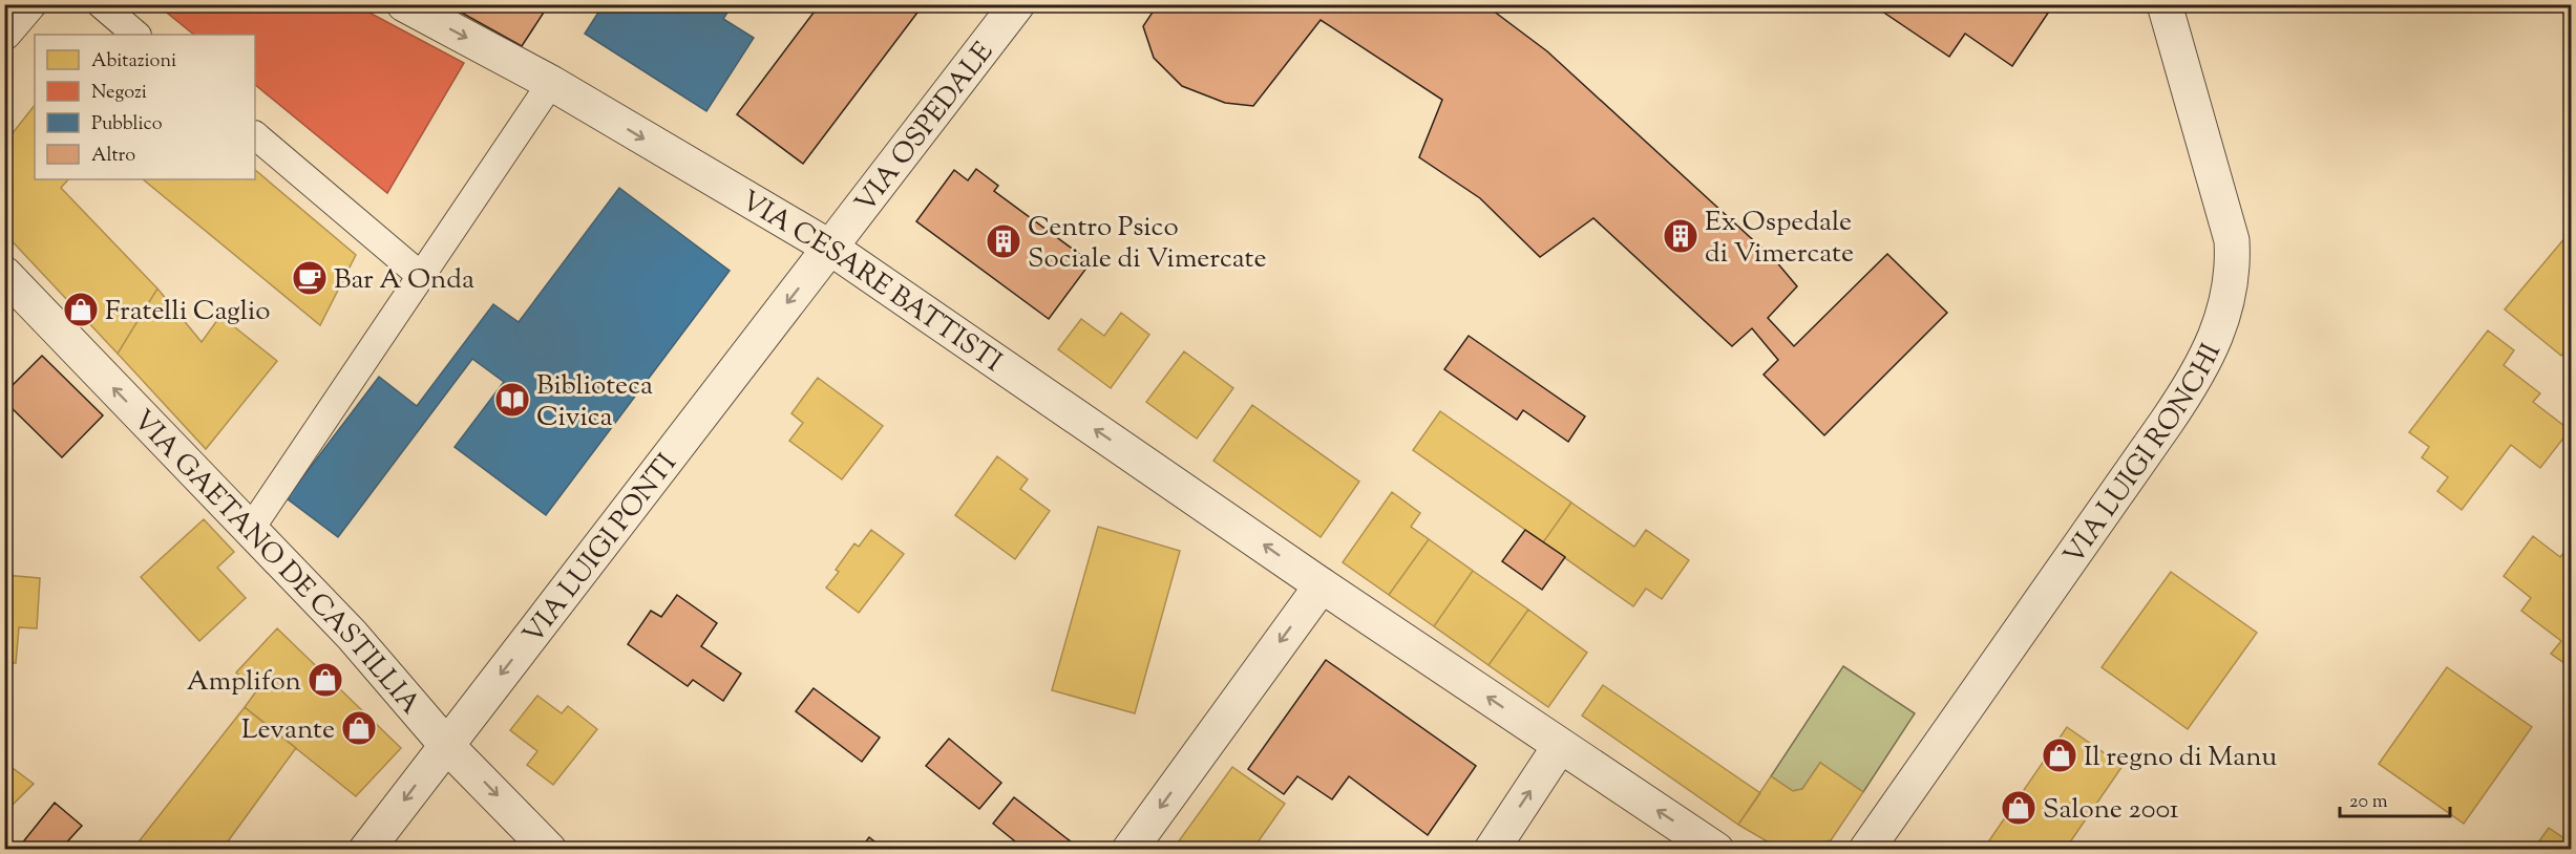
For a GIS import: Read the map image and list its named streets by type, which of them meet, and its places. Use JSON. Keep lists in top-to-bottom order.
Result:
{
  "streets": {
    "street": [
      "VIA OSPEDALE",
      "VIA CESARE BATTISTI",
      "VIA LUIGI RONCHI",
      "VIA LUIGI PONTI",
      "VIA GAETANO DE CASTILLIA"
    ]
  },
  "crossings": [
    ["VIA OSPEDALE", "VIA CESARE BATTISTI"],
    ["VIA OSPEDALE", "VIA LUIGI PONTI"],
    ["VIA CESARE BATTISTI", "VIA LUIGI PONTI"],
    ["VIA LUIGI PONTI", "VIA GAETANO DE CASTILLIA"]
  ],
  "places": {
    "building": ["Ex Ospedale di Vimercate", "Centro Psico Sociale di Vimercate"],
    "cafe": ["Bar A Onda"],
    "shop": [
      "Fratelli Caglio",
      "Amplifon",
      "Levante",
      "Il regno di Manu",
      "Salone 2001"
    ],
    "library": ["Biblioteca Civica"]
  },
  "legend": [
    "Abitazioni",
    "Negozi",
    "Pubblico",
    "Altro"
  ],
  "scale_bar": "20 m"
}
